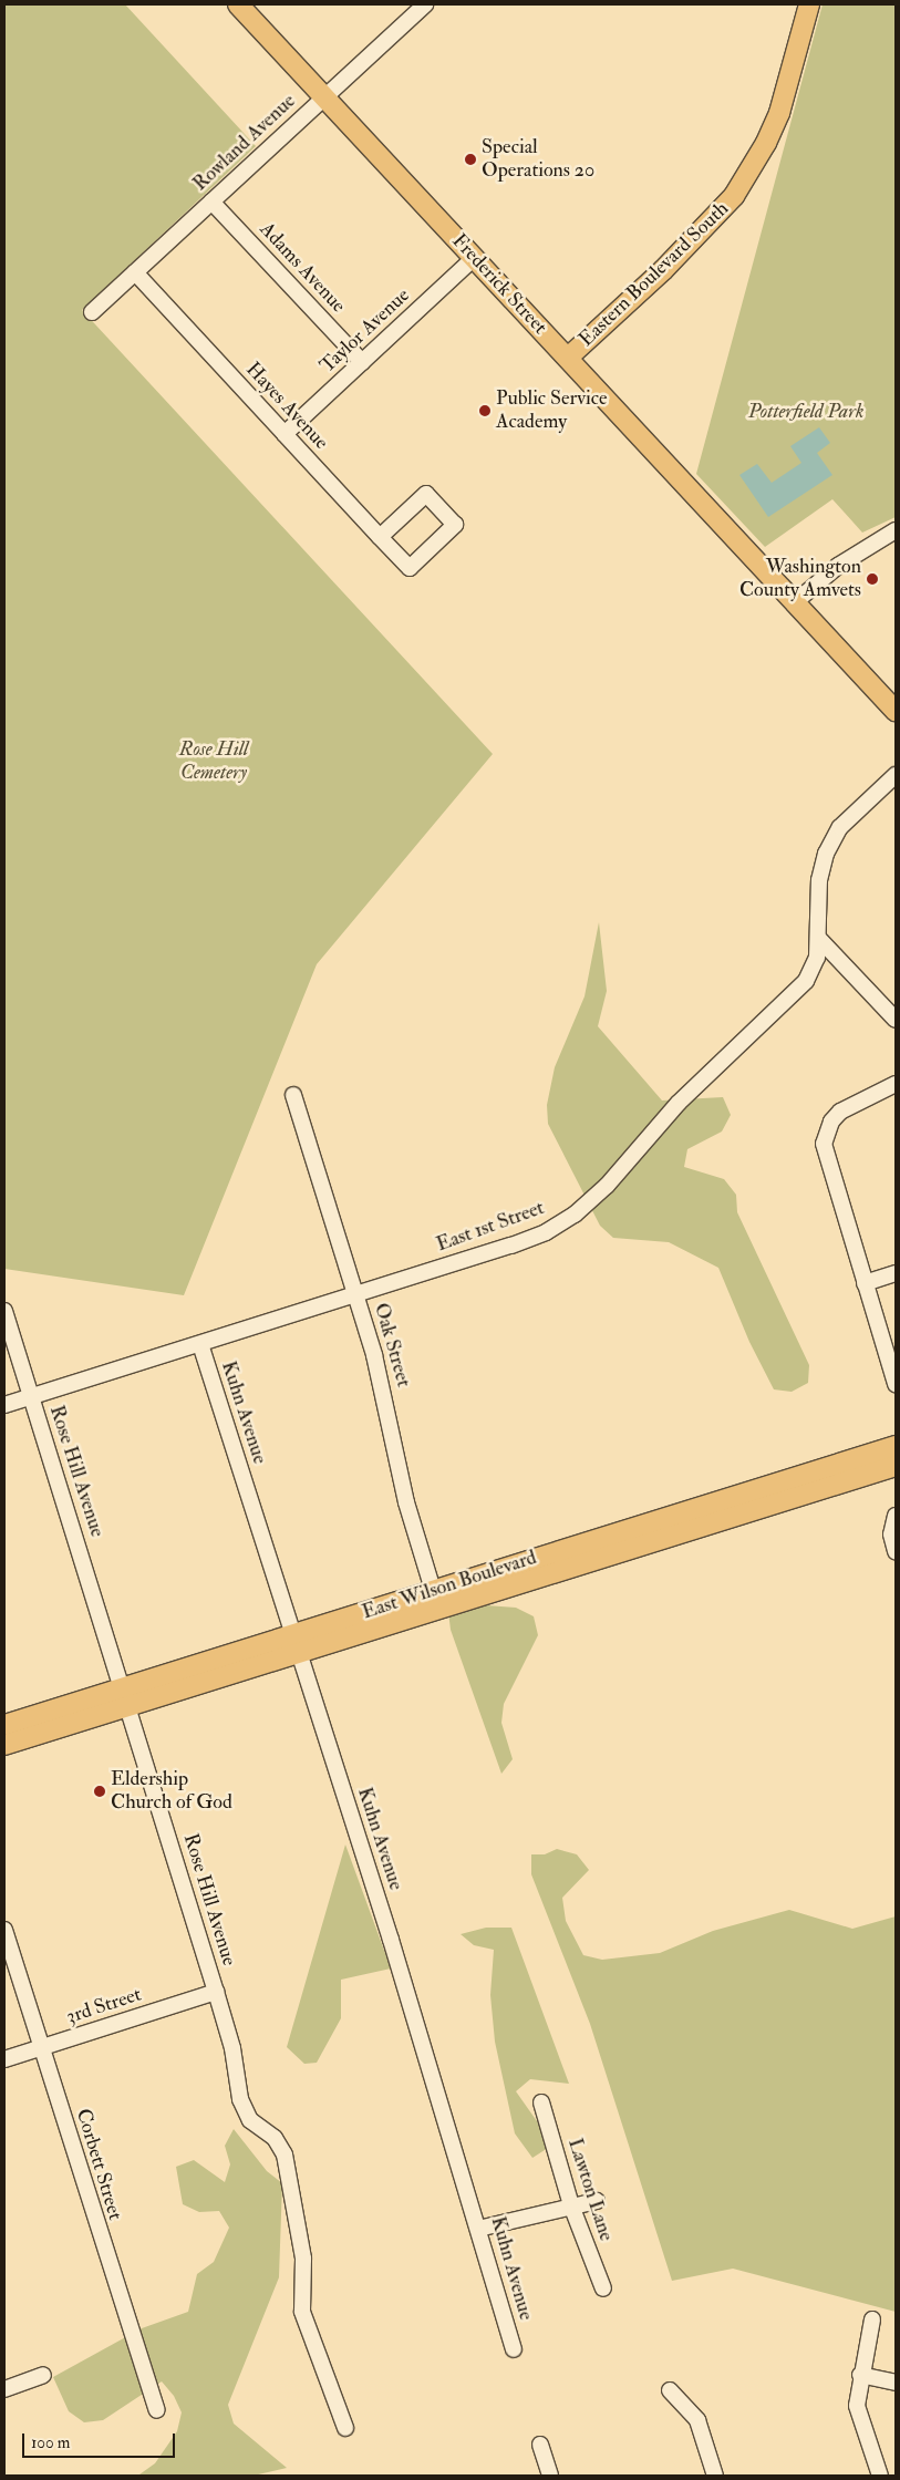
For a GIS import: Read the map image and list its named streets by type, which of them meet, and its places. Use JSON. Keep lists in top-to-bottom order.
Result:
{
  "streets": {
    "main road": ["Eastern Boulevard South", "Frederick Street", "East Wilson Boulevard"],
    "street": [
      "Rowland Avenue",
      "Adams Avenue",
      "Taylor Avenue",
      "Hayes Avenue",
      "East 1st Street",
      "Oak Street",
      "Kuhn Avenue",
      "Rose Hill Avenue",
      "3rd Street",
      "Corbett Street",
      "Lawton Lane"
    ]
  },
  "crossings": [
    ["Rowland Avenue", "Adams Avenue"],
    ["Rowland Avenue", "Frederick Street"],
    ["Rowland Avenue", "Hayes Avenue"],
    ["Adams Avenue", "Taylor Avenue"],
    ["Eastern Boulevard South", "Frederick Street"],
    ["Frederick Street", "Taylor Avenue"],
    ["Taylor Avenue", "Hayes Avenue"],
    ["East 1st Street", "Oak Street"],
    ["East 1st Street", "Kuhn Avenue"],
    ["East 1st Street", "Rose Hill Avenue"],
    ["Oak Street", "East Wilson Boulevard"],
    ["Kuhn Avenue", "East Wilson Boulevard"],
    ["Rose Hill Avenue", "East Wilson Boulevard"],
    ["Rose Hill Avenue", "3rd Street"],
    ["3rd Street", "Corbett Street"]
  ],
  "parks": ["Potterfield Park", "Rose Hill Cemetery"],
  "places": [
    "Special Operations 20",
    "Public Service Academy",
    "Washington County Amvets",
    "Eldership Church of God"
  ],
  "scale_bar": "100 m"
}
